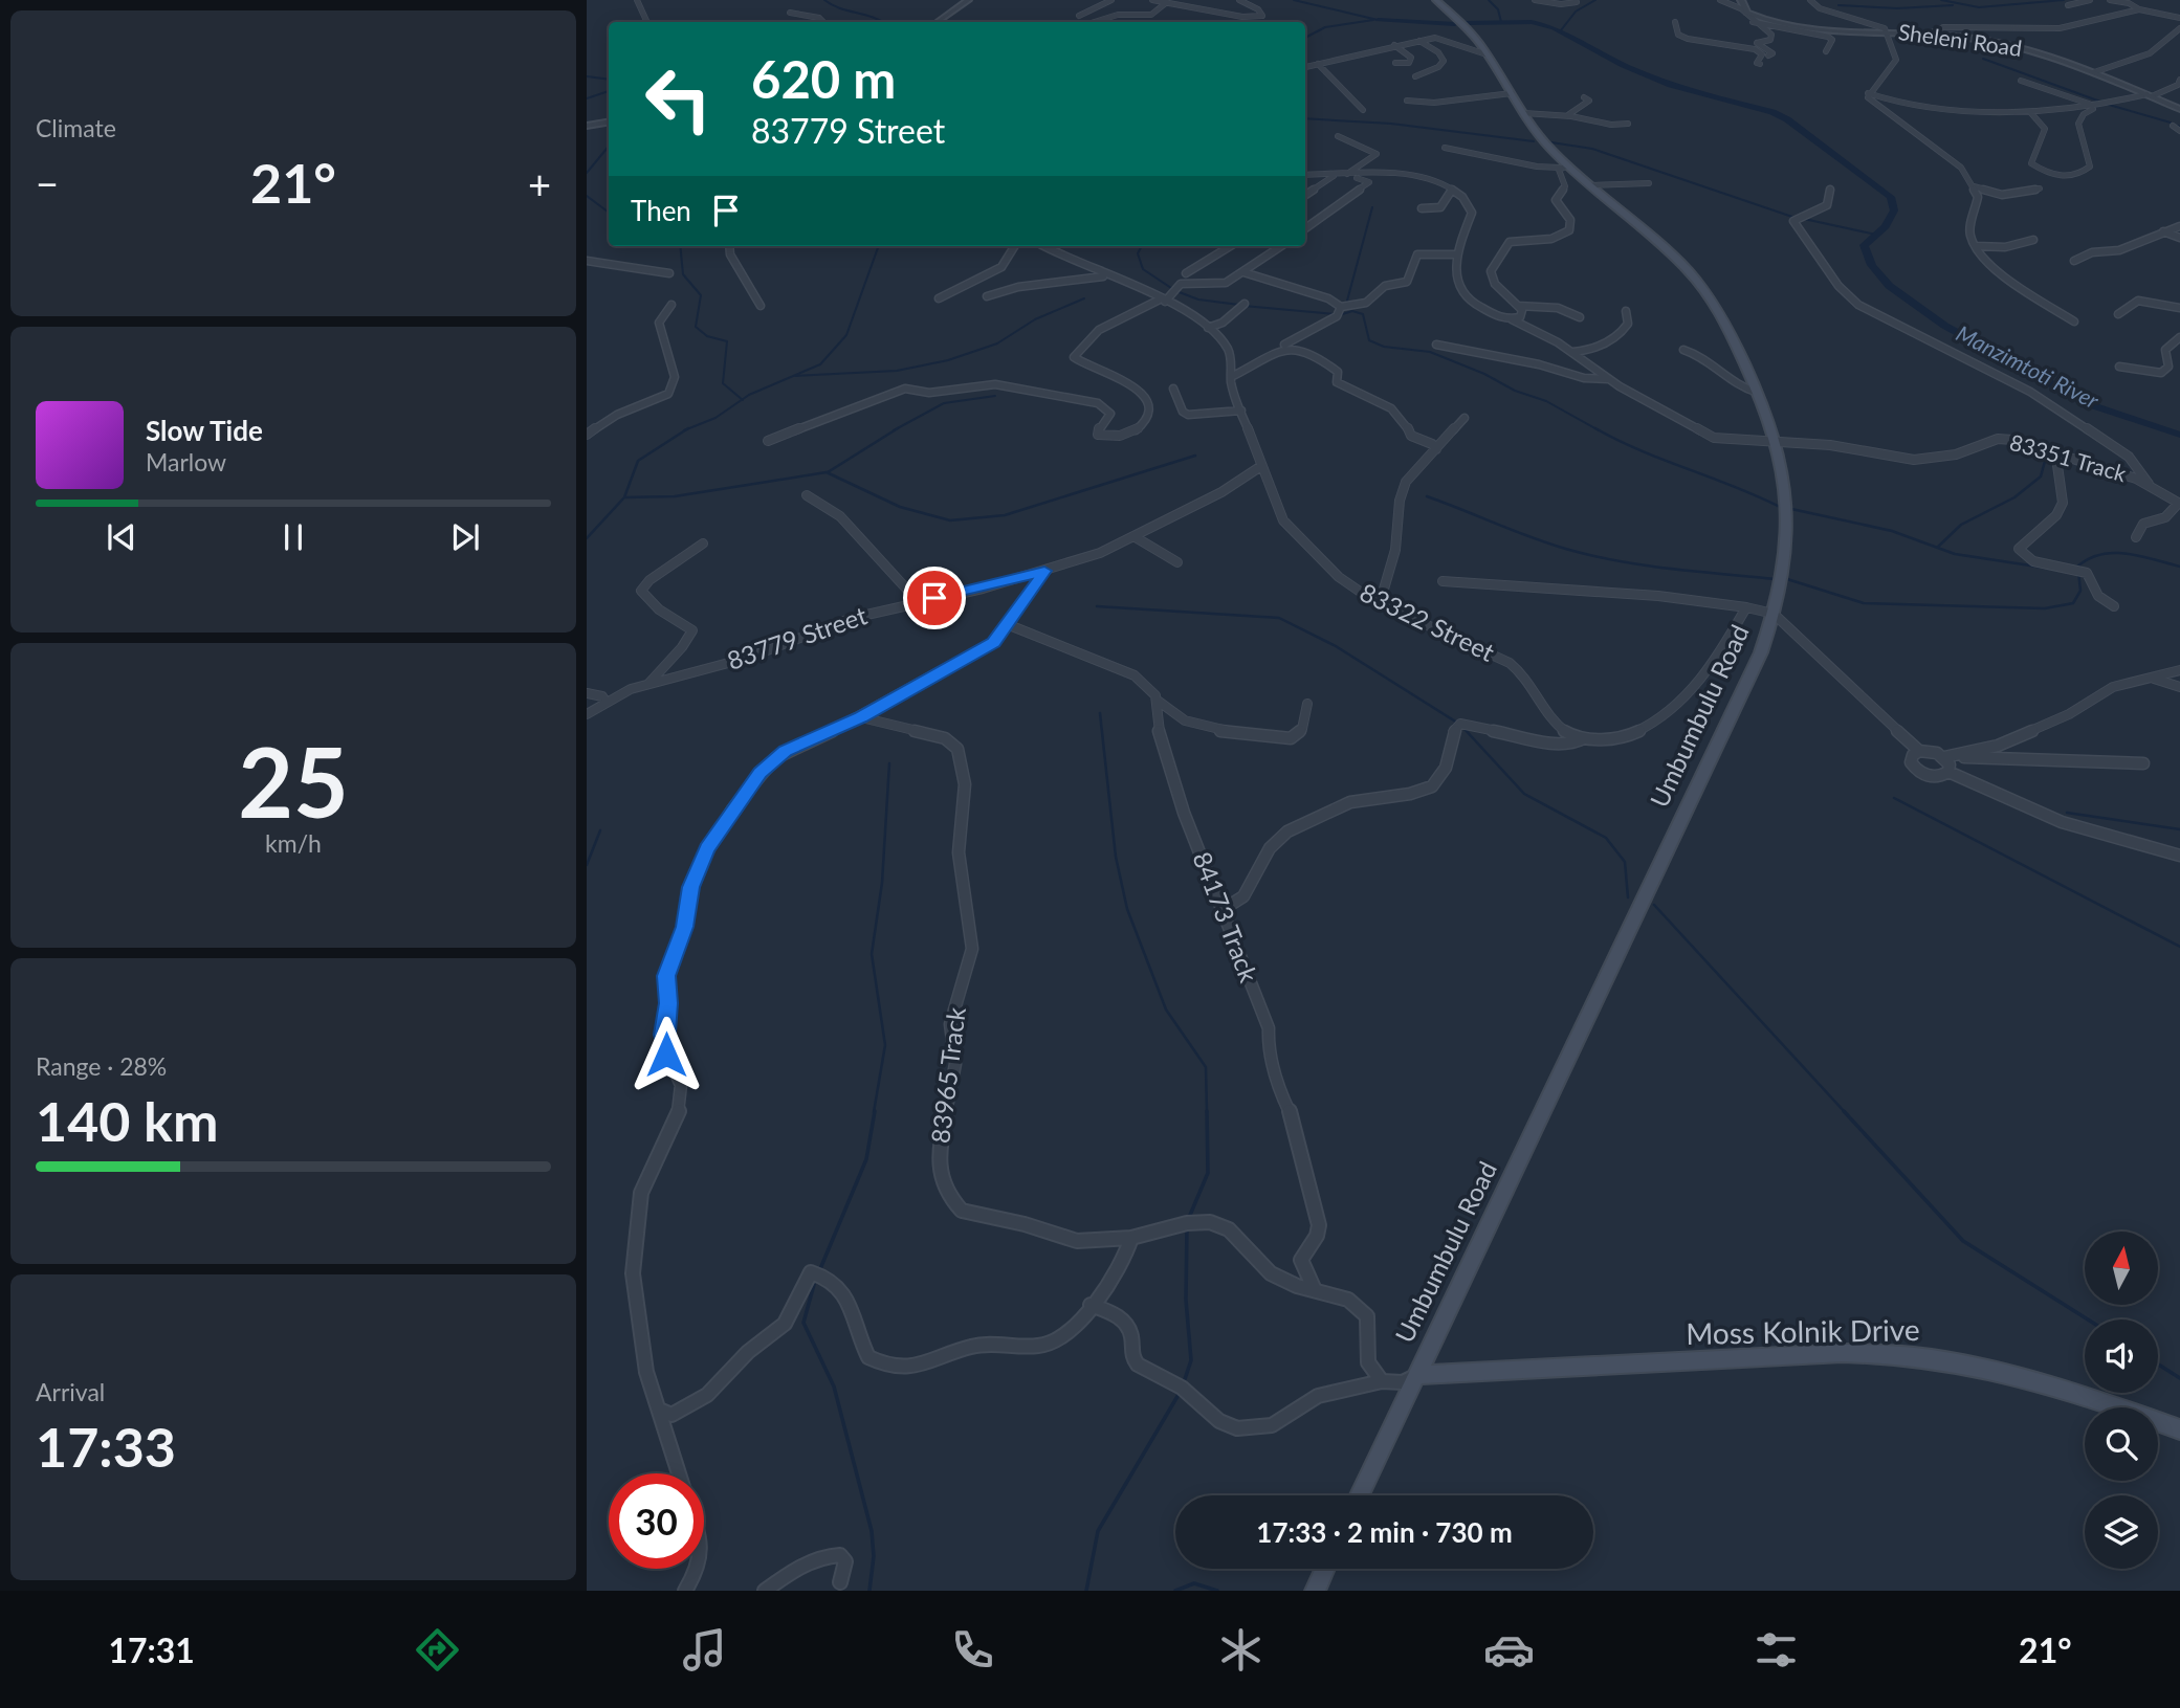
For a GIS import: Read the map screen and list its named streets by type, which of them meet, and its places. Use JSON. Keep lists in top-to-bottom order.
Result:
{
  "streets": {
    "main road": ["Umbumbulu Road", "Moss Kolnik Drive"],
    "street": [
      "Sheleni Road",
      "83351 Track",
      "83322 Street",
      "83779 Street",
      "84173 Track",
      "83965 Track"
    ]
  },
  "crossings": [
    ["83351 Track", "Umbumbulu Road"],
    ["83322 Street", "83779 Street"],
    ["Umbumbulu Road", "Moss Kolnik Drive"],
    ["84173 Track", "83965 Track"]
  ],
  "water": ["Manzimtoti River"],
  "north": "top",
  "page": {
    "tile": [
      "Climate",
      ["25", "km/h"],
      ["Range · 28%", "140 km"],
      ["Arrival", "17:33"]
    ],
    "turn": ["620 m", "83779 Street"],
    "heat": ["−", "21°", "+"],
    "then": "Then",
    "song": ["Slow Tide", "Marlow"],
    "limit": "30",
    "trip": "17:33 · 2 min · 730 m",
    "tabs": ["17:31", "21°"]
  }
}
